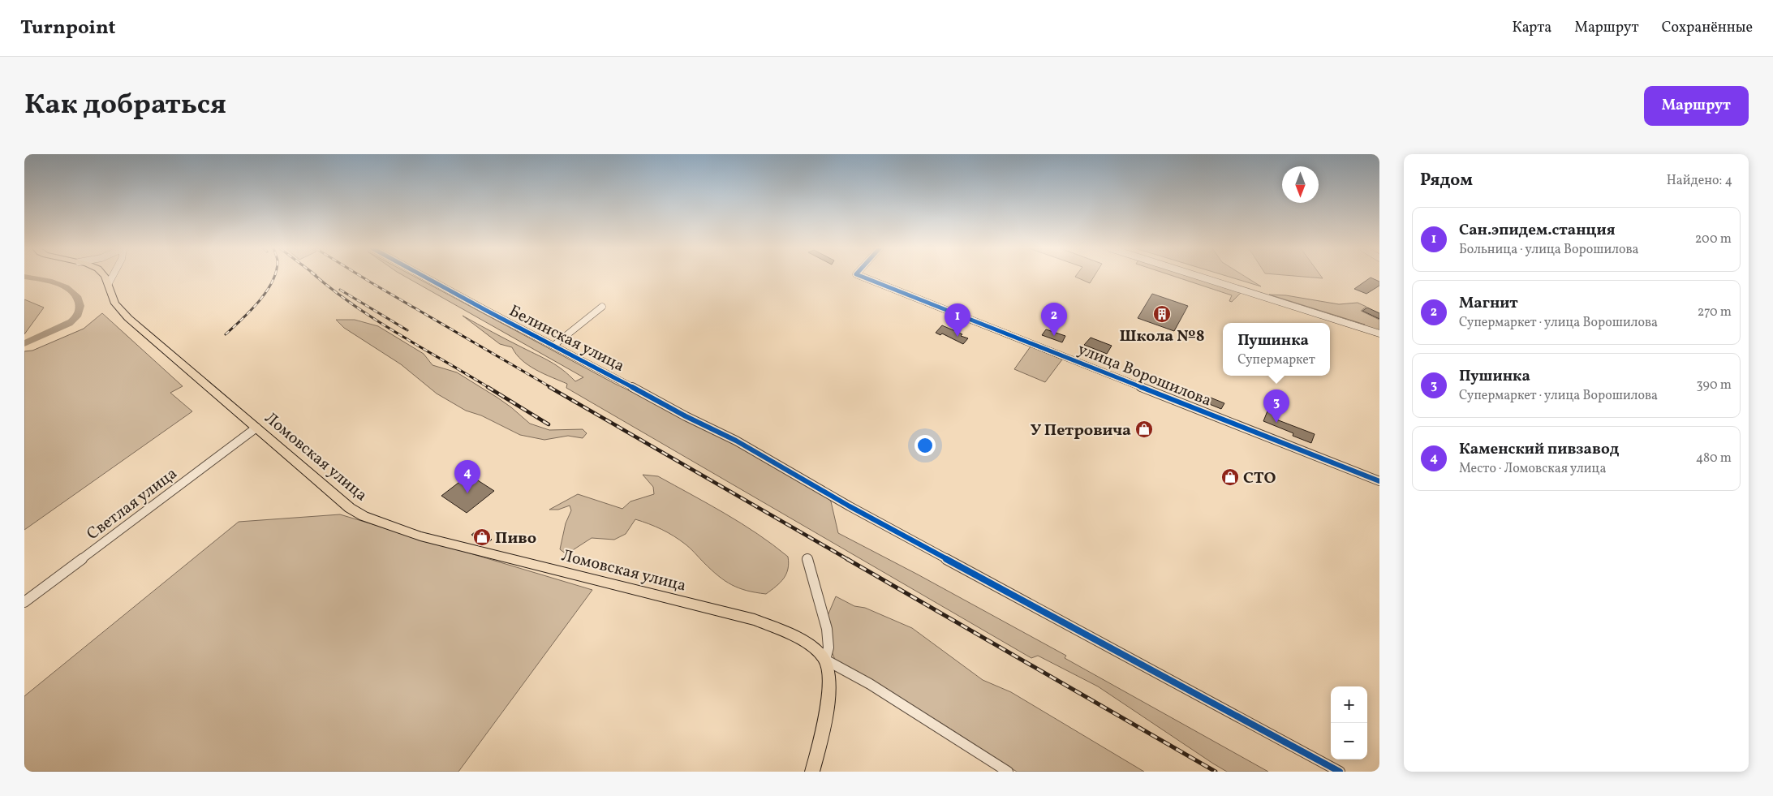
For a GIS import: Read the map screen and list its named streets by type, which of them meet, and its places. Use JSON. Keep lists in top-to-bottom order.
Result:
{
  "streets": {
    "main road": ["Ломовская улица"],
    "street": ["Белинская улица", "улица Ворошилова", "Светлая улица"]
  },
  "crossings": [
    ["Ломовская улица", "Светлая улица"]
  ],
  "places": {
    "building": ["Школа №8"],
    "shop": ["У Петровича", "СТО", "Пиво"]
  },
  "north": "bottom",
  "page": {
    "header": "Turnpoint",
    "nav": ["Карта", "Маршрут", "Сохранённые"],
    "title": "Как добраться",
    "buttons": "Маршрут",
    "heading": ["Рядом", "Найдено: 4"],
    "list": [
      {
        "mark": "1",
        "name": "Сан.эпидем.станция",
        "note": "Больница · улица Ворошилова",
        "value": "200 m"
      },
      {
        "mark": "2",
        "name": "Магнит",
        "note": "Супермаркет · улица Ворошилова",
        "value": "270 m"
      },
      {
        "mark": "3",
        "name": "Пушинка",
        "note": "Супермаркет · улица Ворошилова",
        "value": "390 m"
      },
      {
        "mark": "4",
        "name": "Каменский пивзавод",
        "note": "Место · Ломовская улица",
        "value": "480 m"
      }
    ],
    "pins": [
      "2",
      "1",
      "3",
      "4"
    ],
    "popup": ["Пушинка", "Супермаркет"],
    "map_buttons": ["+", "−"]
  }
}
